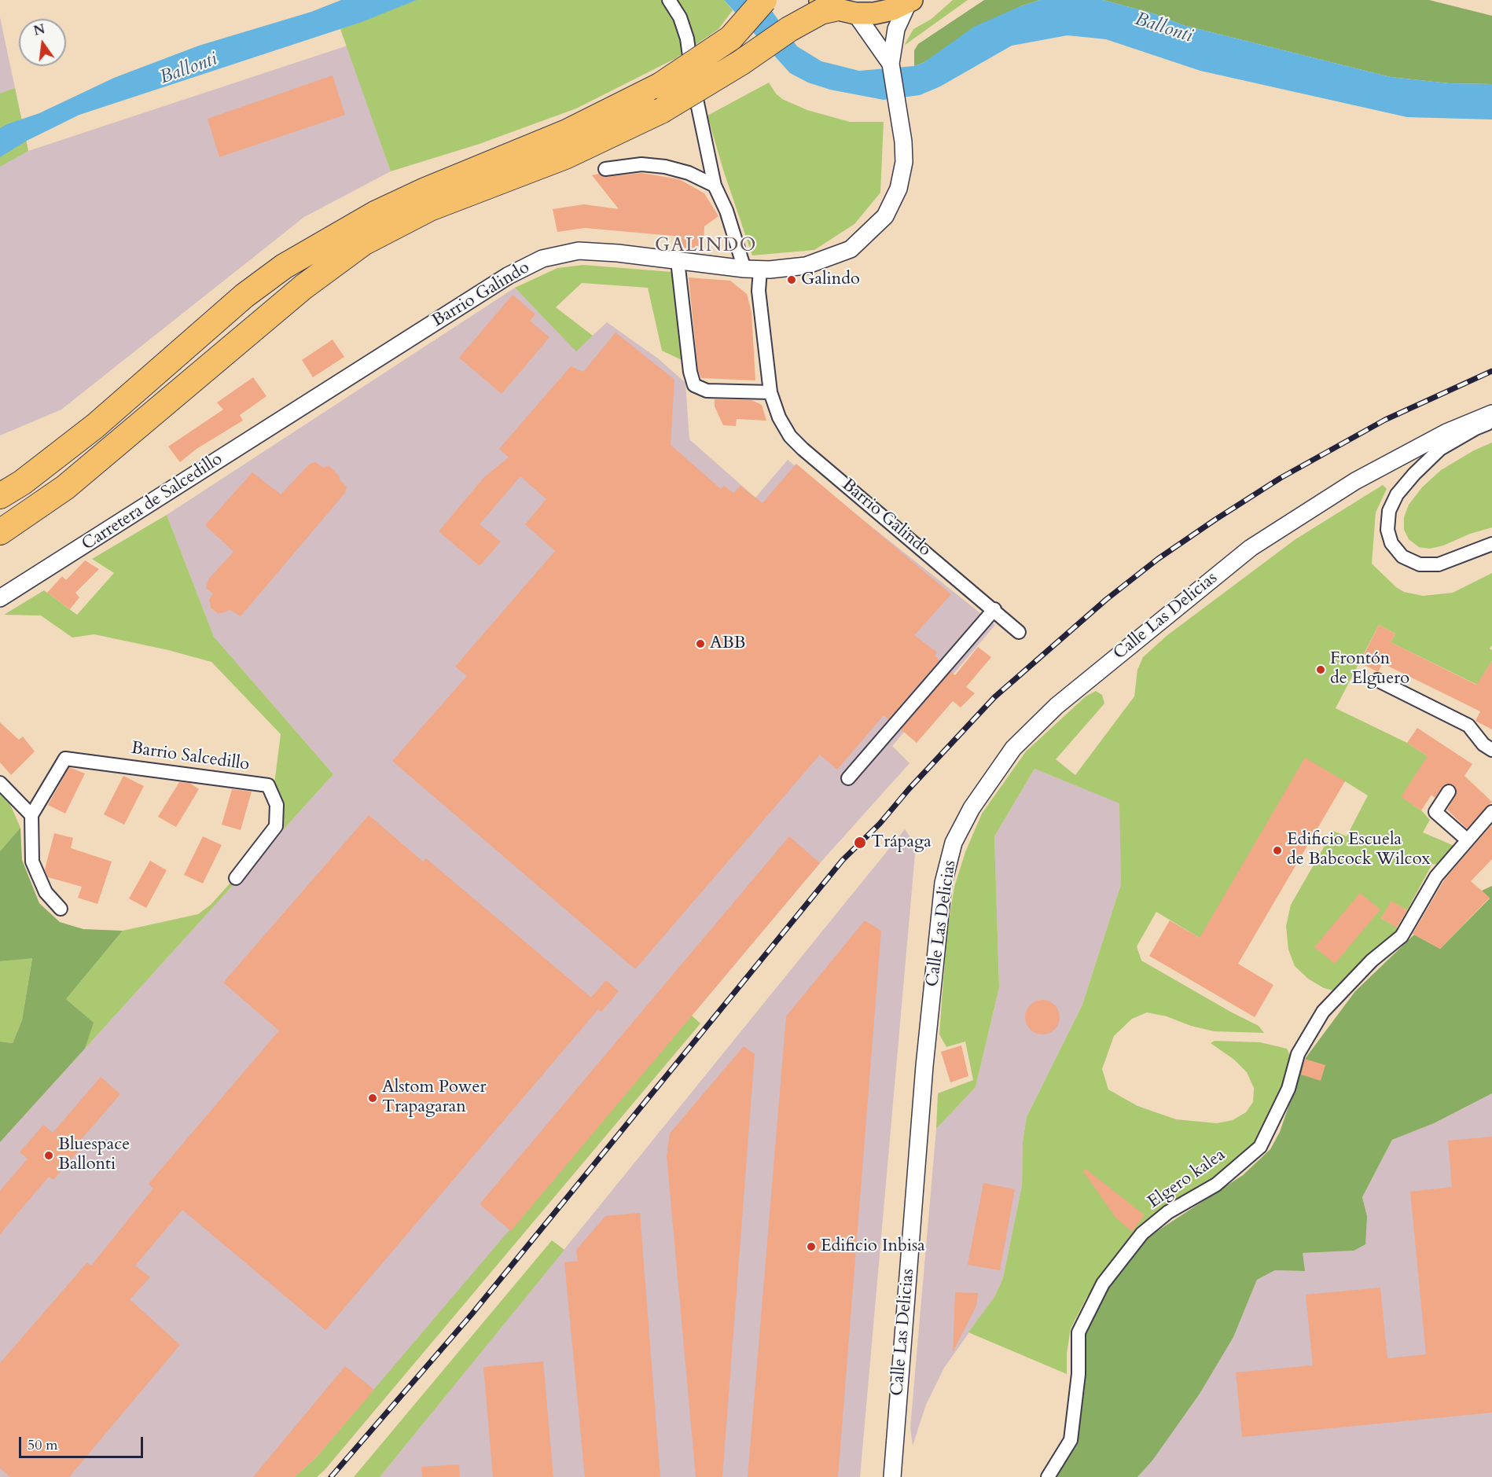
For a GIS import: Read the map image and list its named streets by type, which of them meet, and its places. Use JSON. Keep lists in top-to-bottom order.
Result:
{
  "streets": {
    "street": [
      "Barrio Galindo",
      "Carretera de Salcedillo",
      "Calle Las Delicias",
      "Barrio Salcedillo",
      "Elgero kalea"
    ]
  },
  "crossings": [
    ["Barrio Galindo", "Carretera de Salcedillo"]
  ],
  "districts": ["GALINDO"],
  "water": ["Ballonti"],
  "places": [
    "Galindo",
    "ABB",
    "Frontón de Elguero",
    "Trápaga",
    "Edificio Escuela de Babcock Wilcox",
    "Alstom Power Trapagaran",
    "Bluespace Ballonti",
    "Edificio Inbisa"
  ],
  "scale_bar": "50 m",
  "north": "top"
}
